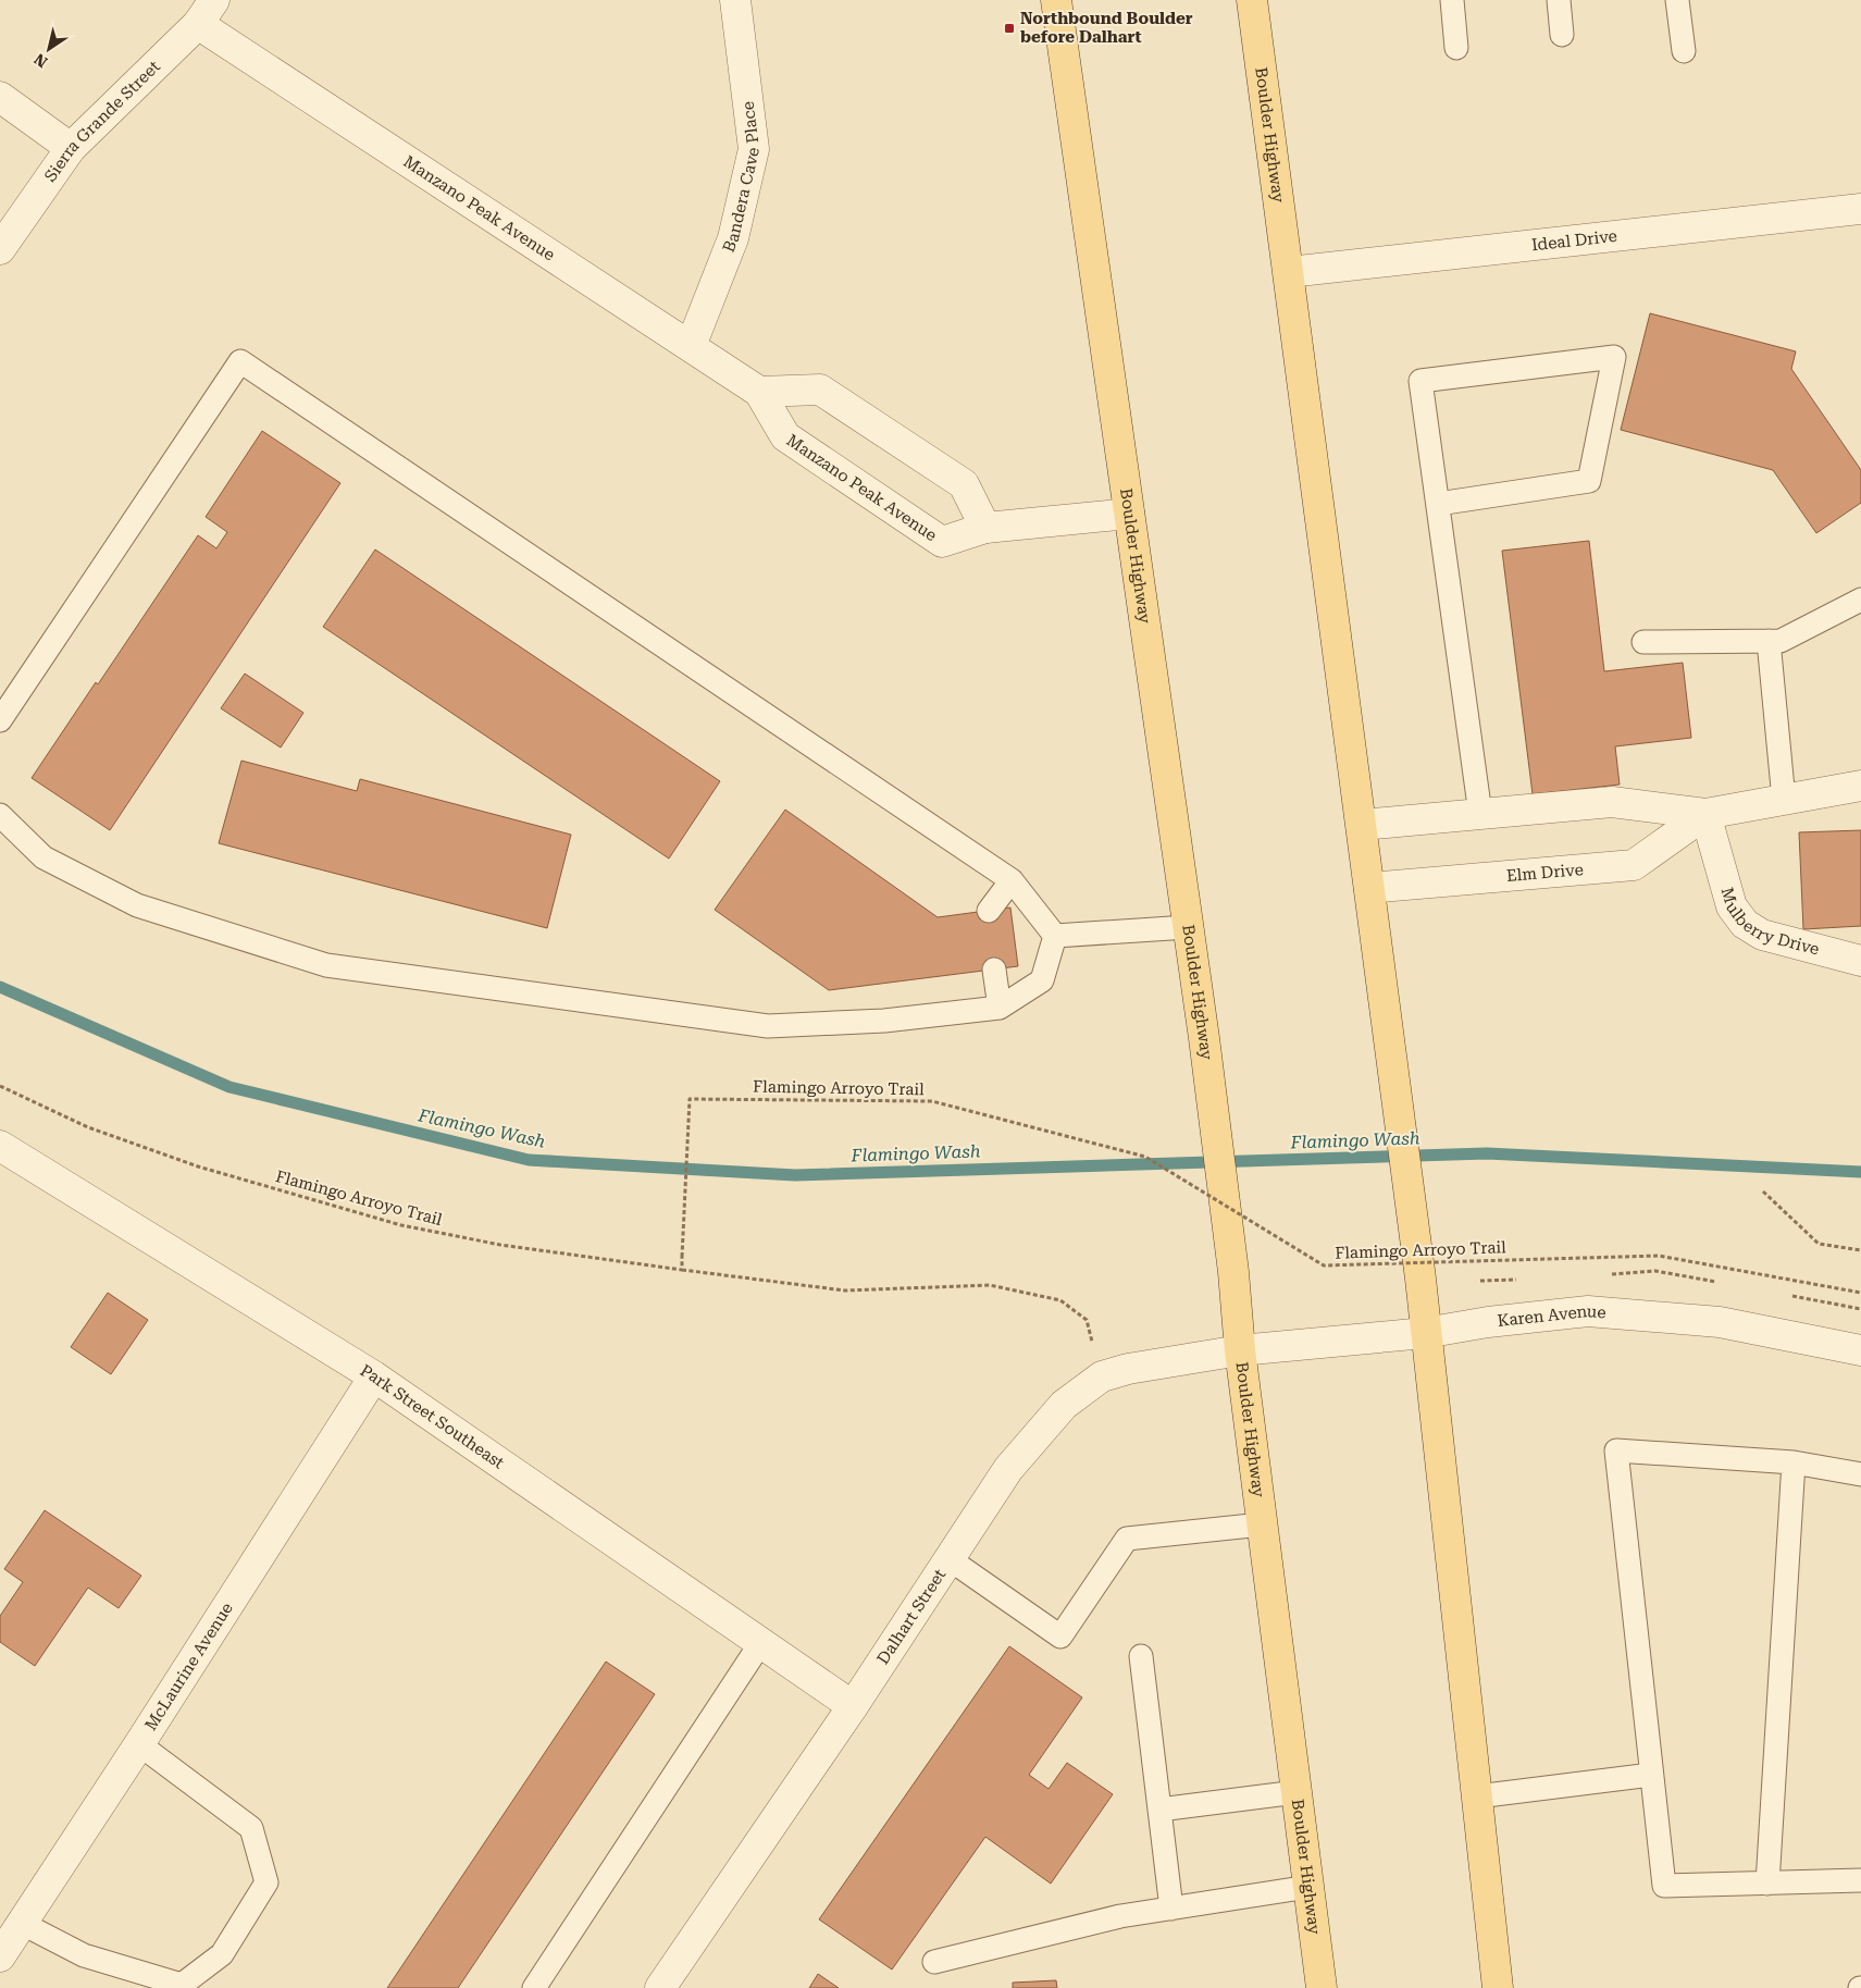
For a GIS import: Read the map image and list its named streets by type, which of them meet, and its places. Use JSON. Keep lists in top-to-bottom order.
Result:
{
  "streets": {
    "main road": ["Boulder Highway"],
    "street": [
      "Sierra Grande Street",
      "Bandera Cave Place",
      "Manzano Peak Avenue",
      "Ideal Drive",
      "Elm Drive",
      "Mulberry Drive",
      "Karen Avenue",
      "Park Street Southeast",
      "Dalhart Street",
      "McLaurine Avenue"
    ],
    "path": ["Flamingo Arroyo Trail"]
  },
  "crossings": [
    ["Sierra Grande Street", "Manzano Peak Avenue"],
    ["Boulder Highway", "Manzano Peak Avenue"],
    ["Boulder Highway", "Ideal Drive"],
    ["Boulder Highway", "Elm Drive"],
    ["Boulder Highway", "Karen Avenue"],
    ["Boulder Highway", "Dalhart Street"],
    ["Bandera Cave Place", "Manzano Peak Avenue"],
    ["Elm Drive", "Mulberry Drive"],
    ["Karen Avenue", "Dalhart Street"],
    ["Park Street Southeast", "Dalhart Street"],
    ["Park Street Southeast", "McLaurine Avenue"]
  ],
  "water": ["Flamingo Wash"],
  "places": {
    "transit": ["Northbound Boulder before Dalhart"]
  },
  "north": "bottom left"
}
